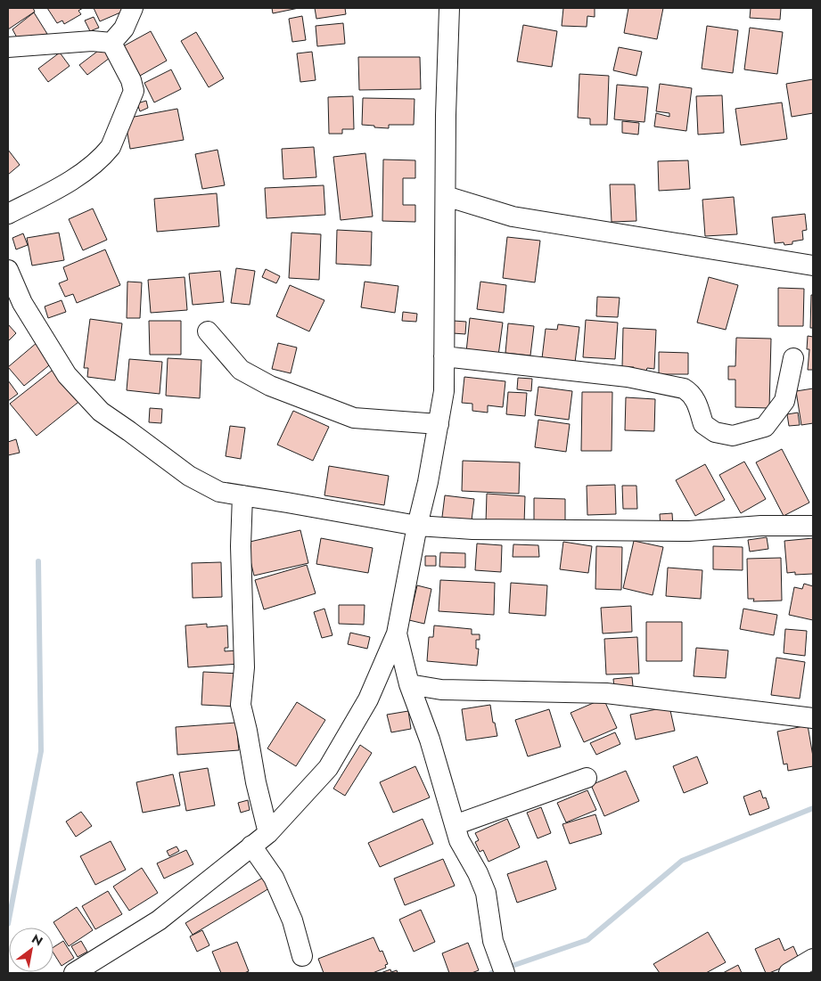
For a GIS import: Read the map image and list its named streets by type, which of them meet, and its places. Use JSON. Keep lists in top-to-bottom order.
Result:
{
  "north": "top right"
}
